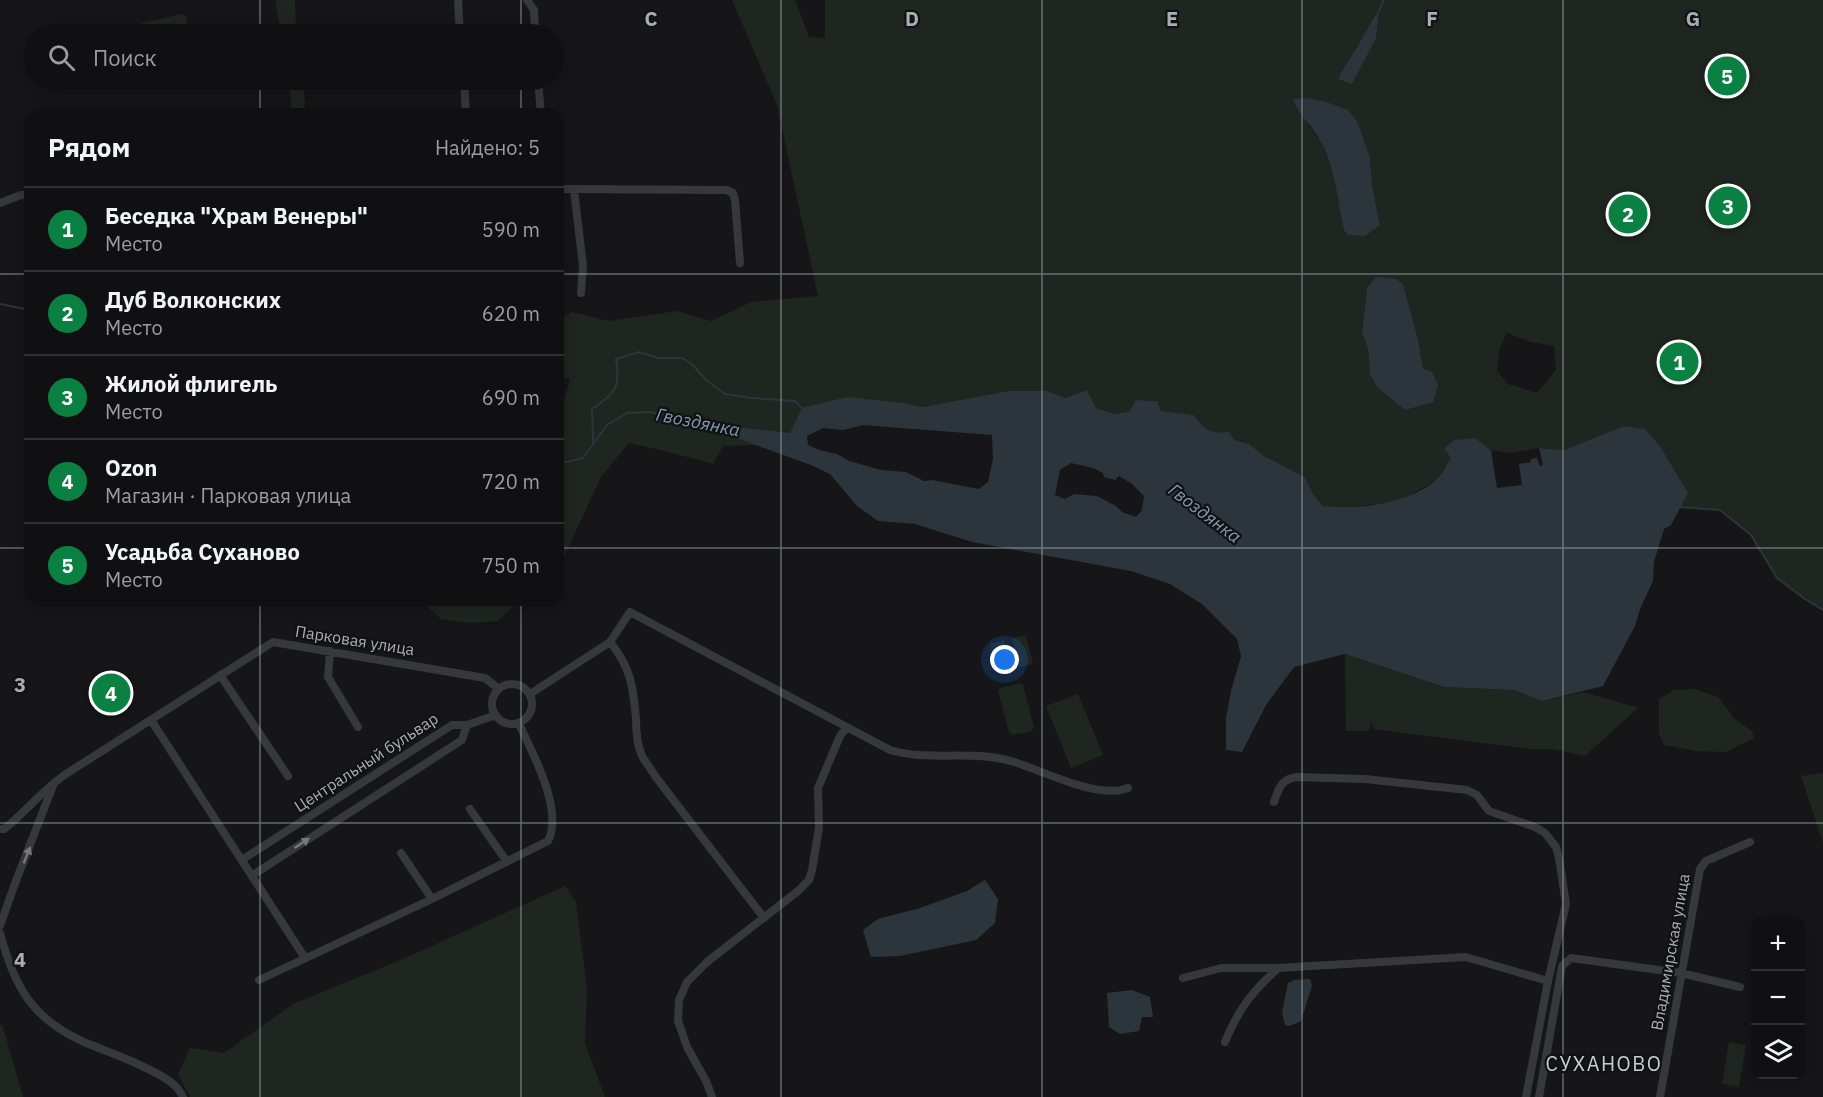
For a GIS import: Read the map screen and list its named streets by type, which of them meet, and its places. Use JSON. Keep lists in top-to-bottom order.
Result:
{
  "streets": {
    "street": ["Парковая улица", "Центральный бульвар", "Владимирская улица"]
  },
  "districts": ["СУХАНОВО"],
  "water": ["Гвоздянка"],
  "page": {
    "search": "Поиск",
    "pins": [
      "5",
      "3",
      "2",
      "1",
      "4"
    ],
    "heading": ["Рядом", "Найдено: 5"],
    "list": [
      {
        "mark": "1",
        "name": "Беседка \"Храм Венеры\"",
        "note": "Место",
        "value": "590 m"
      },
      {
        "mark": "2",
        "name": "Дуб Волконских",
        "note": "Место",
        "value": "620 m"
      },
      {
        "mark": "3",
        "name": "Жилой флигель",
        "note": "Место",
        "value": "690 m"
      },
      {
        "mark": "4",
        "name": "Ozon",
        "note": "Магазин · Парковая улица",
        "value": "720 m"
      },
      {
        "mark": "5",
        "name": "Усадьба Суханово",
        "note": "Место",
        "value": "750 m"
      }
    ],
    "map_buttons": ["+", "−"]
  },
  "grid": {
    "columns": [
      "C",
      "D",
      "E",
      "F",
      "G"
    ],
    "rows": ["3", "4"]
  }
}
